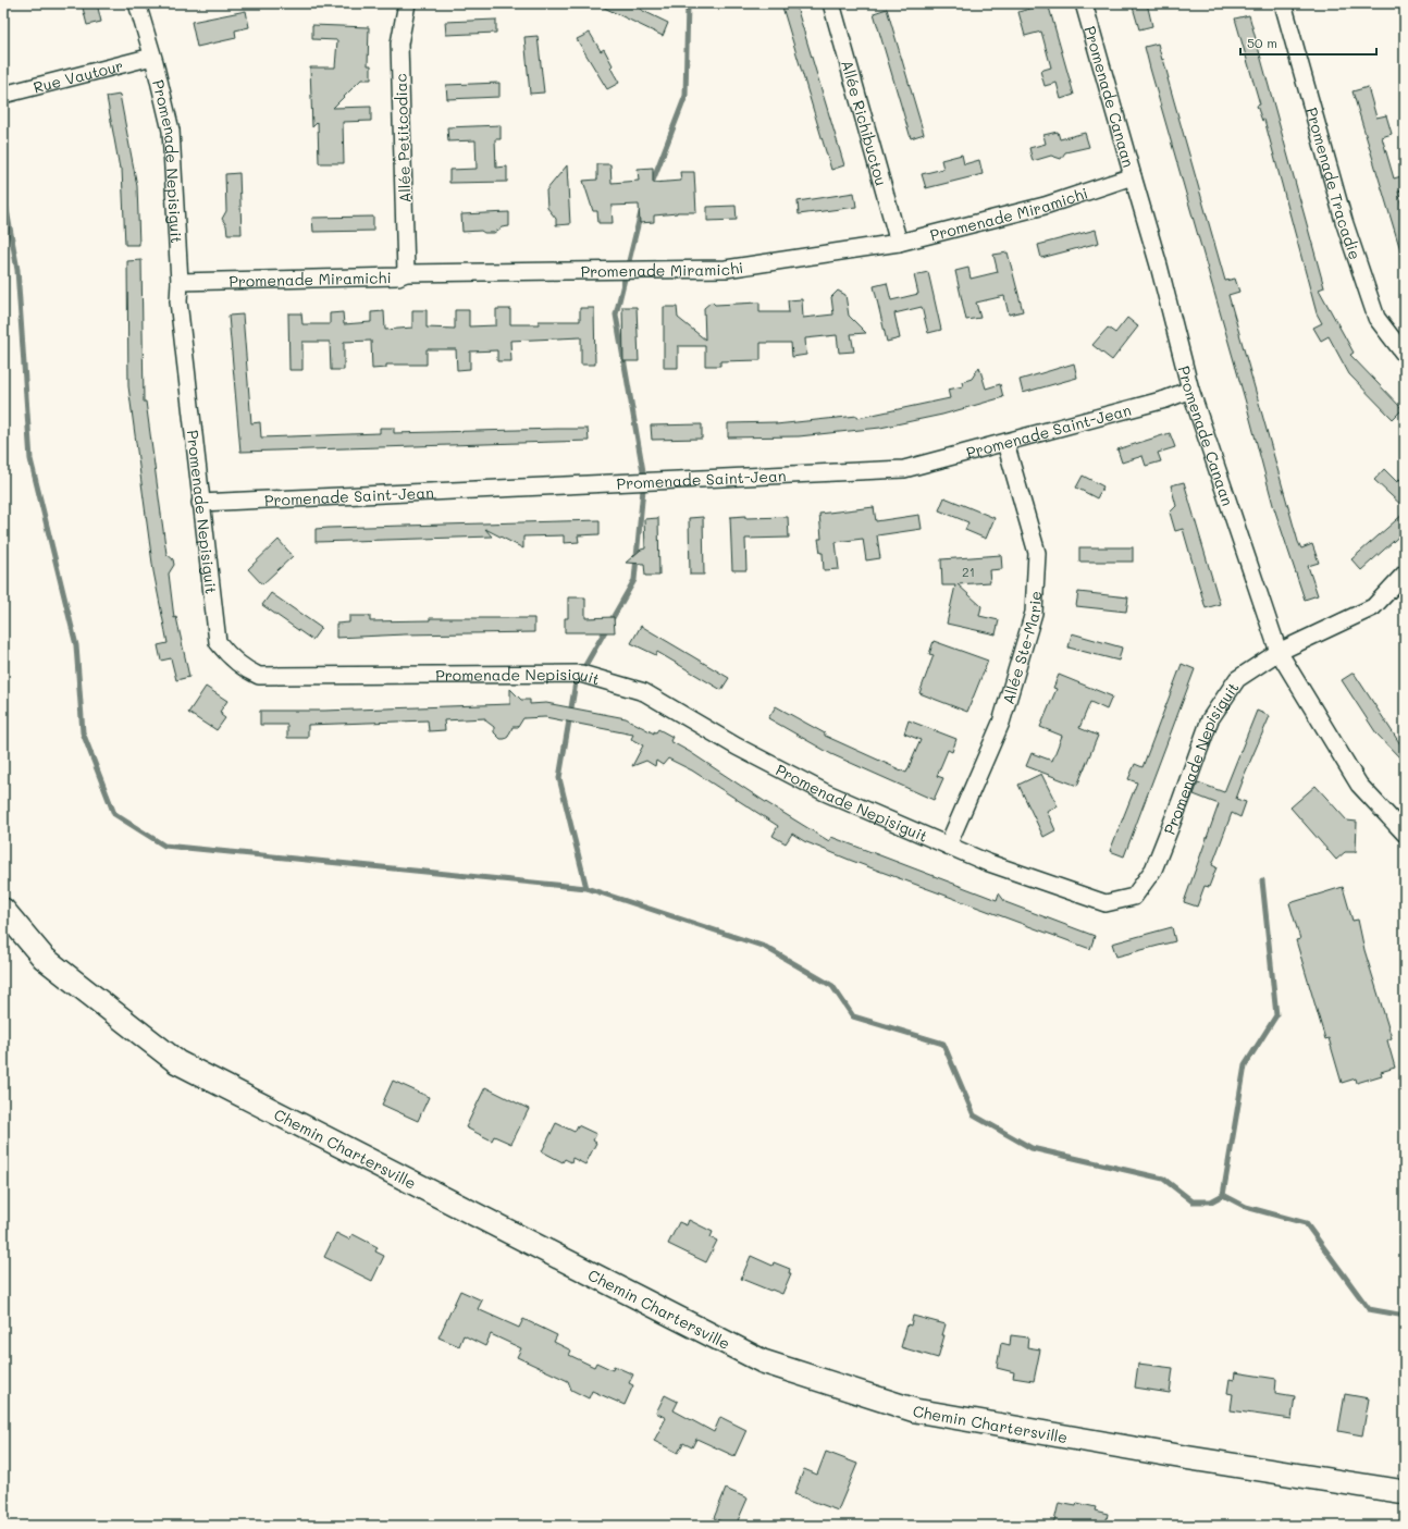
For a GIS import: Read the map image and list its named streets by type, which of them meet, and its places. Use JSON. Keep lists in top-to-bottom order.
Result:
{
  "streets": {
    "street": [
      "Rue Vautour",
      "Promenade Canaan",
      "Allée Richibuctou",
      "Allée Petitcodiac",
      "Promenade Nepisiguit",
      "Promenade Tracadie",
      "Promenade Miramichi",
      "Promenade Saint-Jean",
      "Allée Ste-Marie",
      "Chemin Chartersville"
    ]
  },
  "crossings": [
    ["Rue Vautour", "Promenade Nepisiguit"],
    ["Promenade Canaan", "Promenade Nepisiguit"],
    ["Promenade Canaan", "Promenade Miramichi"],
    ["Promenade Canaan", "Promenade Saint-Jean"],
    ["Allée Richibuctou", "Promenade Miramichi"],
    ["Allée Petitcodiac", "Promenade Miramichi"],
    ["Promenade Nepisiguit", "Promenade Miramichi"],
    ["Promenade Nepisiguit", "Promenade Saint-Jean"],
    ["Promenade Nepisiguit", "Allée Ste-Marie"],
    ["Promenade Saint-Jean", "Allée Ste-Marie"]
  ],
  "house_numbers": ["21"],
  "scale_bar": "50 m"
}
